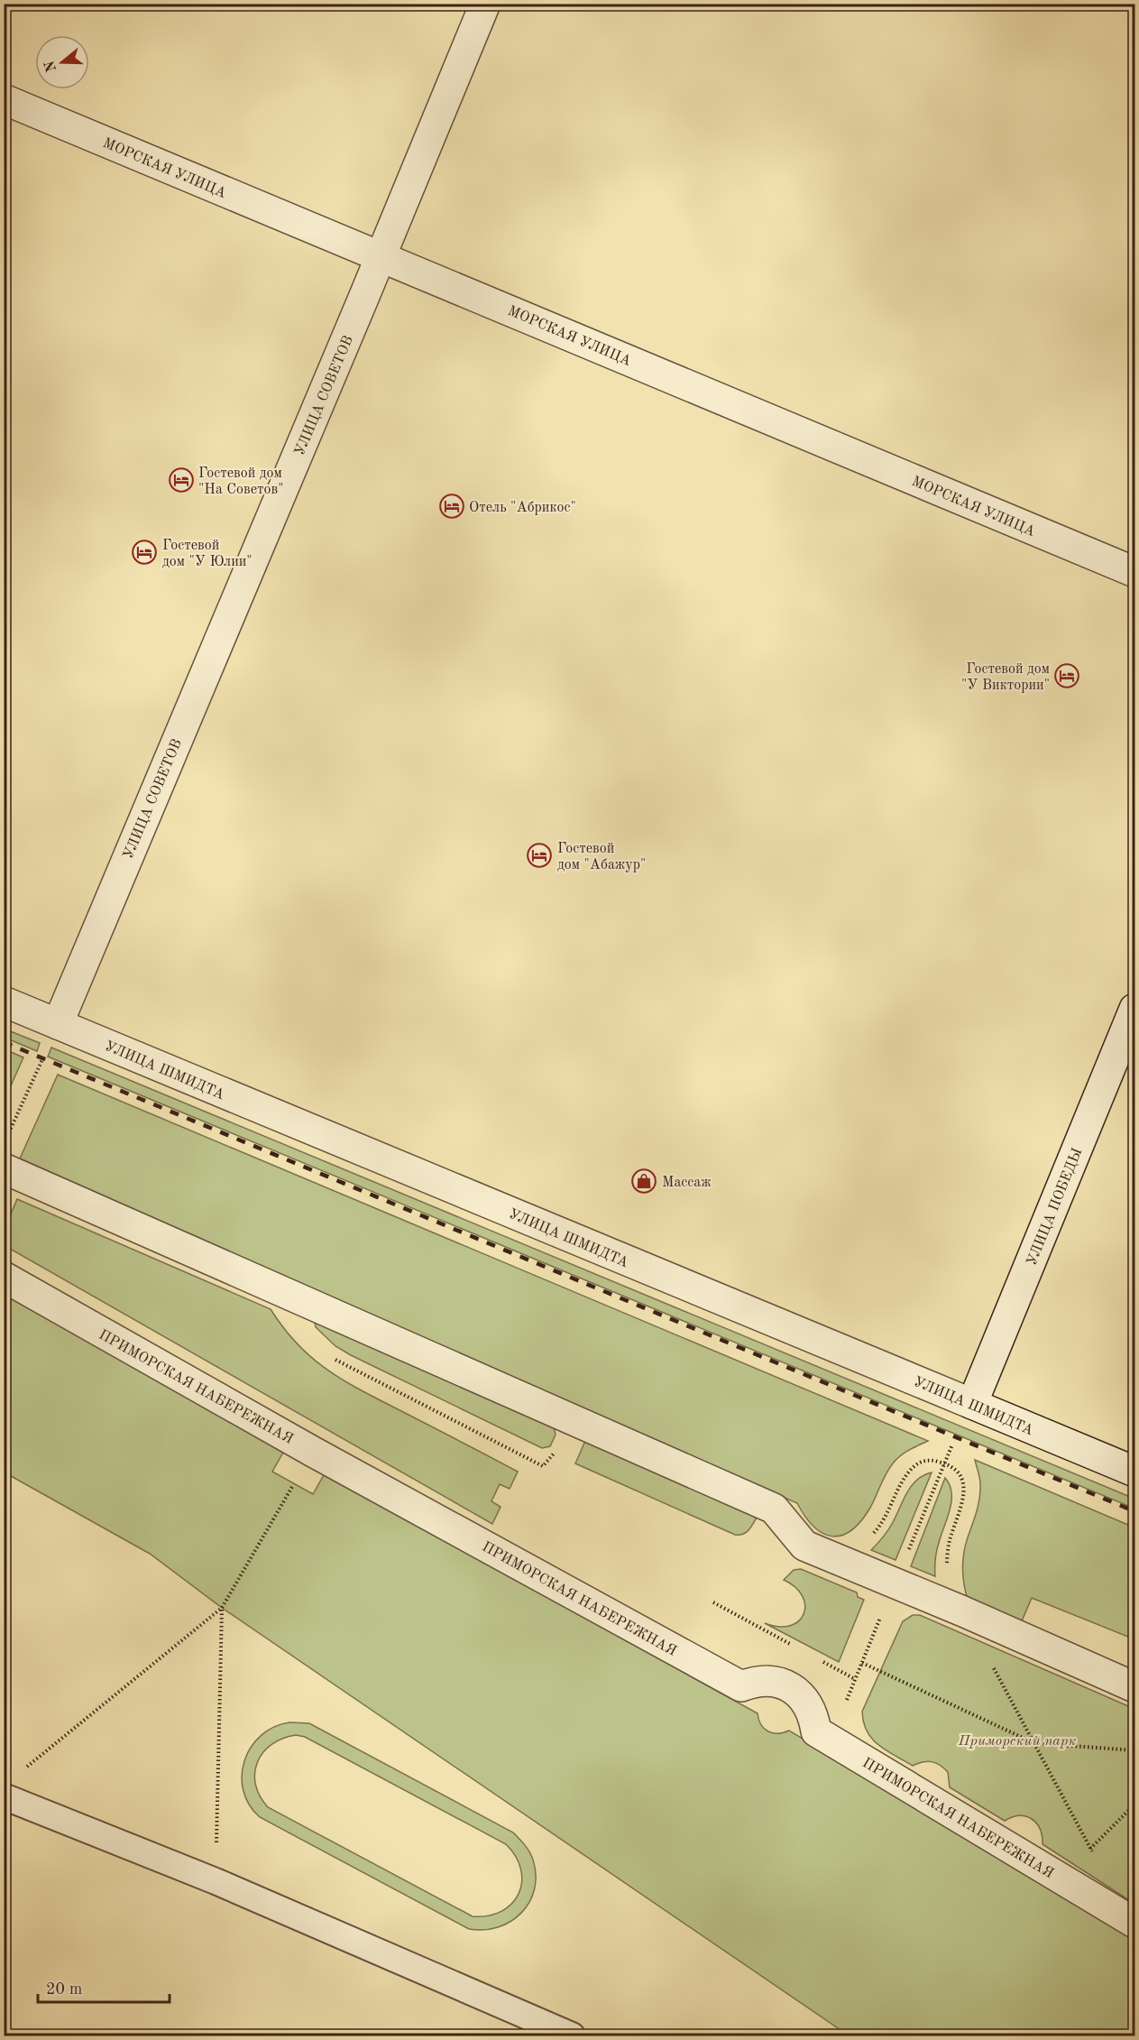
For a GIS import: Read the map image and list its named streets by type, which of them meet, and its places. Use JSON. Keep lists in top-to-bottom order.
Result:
{
  "streets": {
    "street": [
      "МОРСКАЯ УЛИЦА",
      "УЛИЦА СОВЕТОВ",
      "УЛИЦА ШМИДТА",
      "УЛИЦА ПОБЕДЫ",
      "ПРИМОРСКАЯ НАБЕРЕЖНАЯ"
    ]
  },
  "crossings": [
    ["МОРСКАЯ УЛИЦА", "УЛИЦА СОВЕТОВ"],
    ["УЛИЦА СОВЕТОВ", "УЛИЦА ШМИДТА"],
    ["УЛИЦА ШМИДТА", "УЛИЦА ПОБЕДЫ"]
  ],
  "parks": ["Приморский парк"],
  "places": {
    "hotel": [
      "Гостевой дом \"На Советов\"",
      "Отель \"Абрикос\"",
      "Гостевой дом \"У Юлии\"",
      "Гостевой дом \"У Виктории\"",
      "Гостевой дом \"Абажур\""
    ],
    "shop": ["Массаж"]
  },
  "scale_bar": "20 m",
  "north": "left"
}
